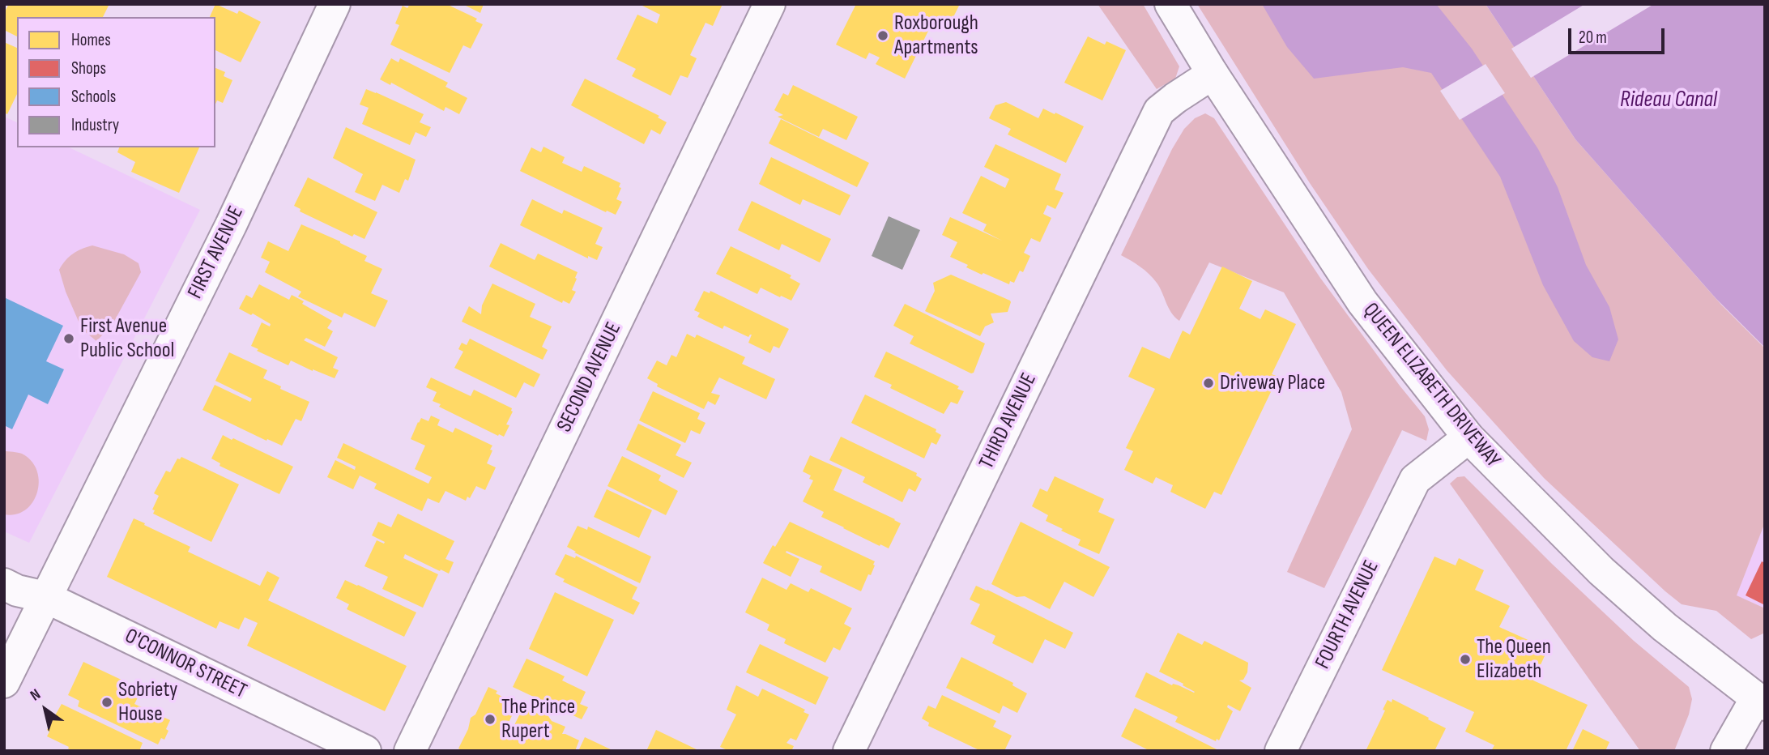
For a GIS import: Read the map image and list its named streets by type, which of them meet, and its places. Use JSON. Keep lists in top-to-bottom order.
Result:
{
  "streets": {
    "street": [
      "FIRST AVENUE",
      "SECOND AVENUE",
      "QUEEN ELIZABETH DRIVEWAY",
      "THIRD AVENUE",
      "FOURTH AVENUE",
      "O'CONNOR STREET"
    ]
  },
  "crossings": [
    ["FIRST AVENUE", "O'CONNOR STREET"],
    ["QUEEN ELIZABETH DRIVEWAY", "THIRD AVENUE"],
    ["QUEEN ELIZABETH DRIVEWAY", "FOURTH AVENUE"]
  ],
  "water": ["Rideau Canal"],
  "places": [
    "Roxborough Apartments",
    "First Avenue Public School",
    "Driveway Place",
    "The Queen Elizabeth",
    "Sobriety House",
    "The Prince Rupert"
  ],
  "legend": [
    "Homes",
    "Shops",
    "Schools",
    "Industry"
  ],
  "scale_bar": "20 m",
  "north": "top left"
}
